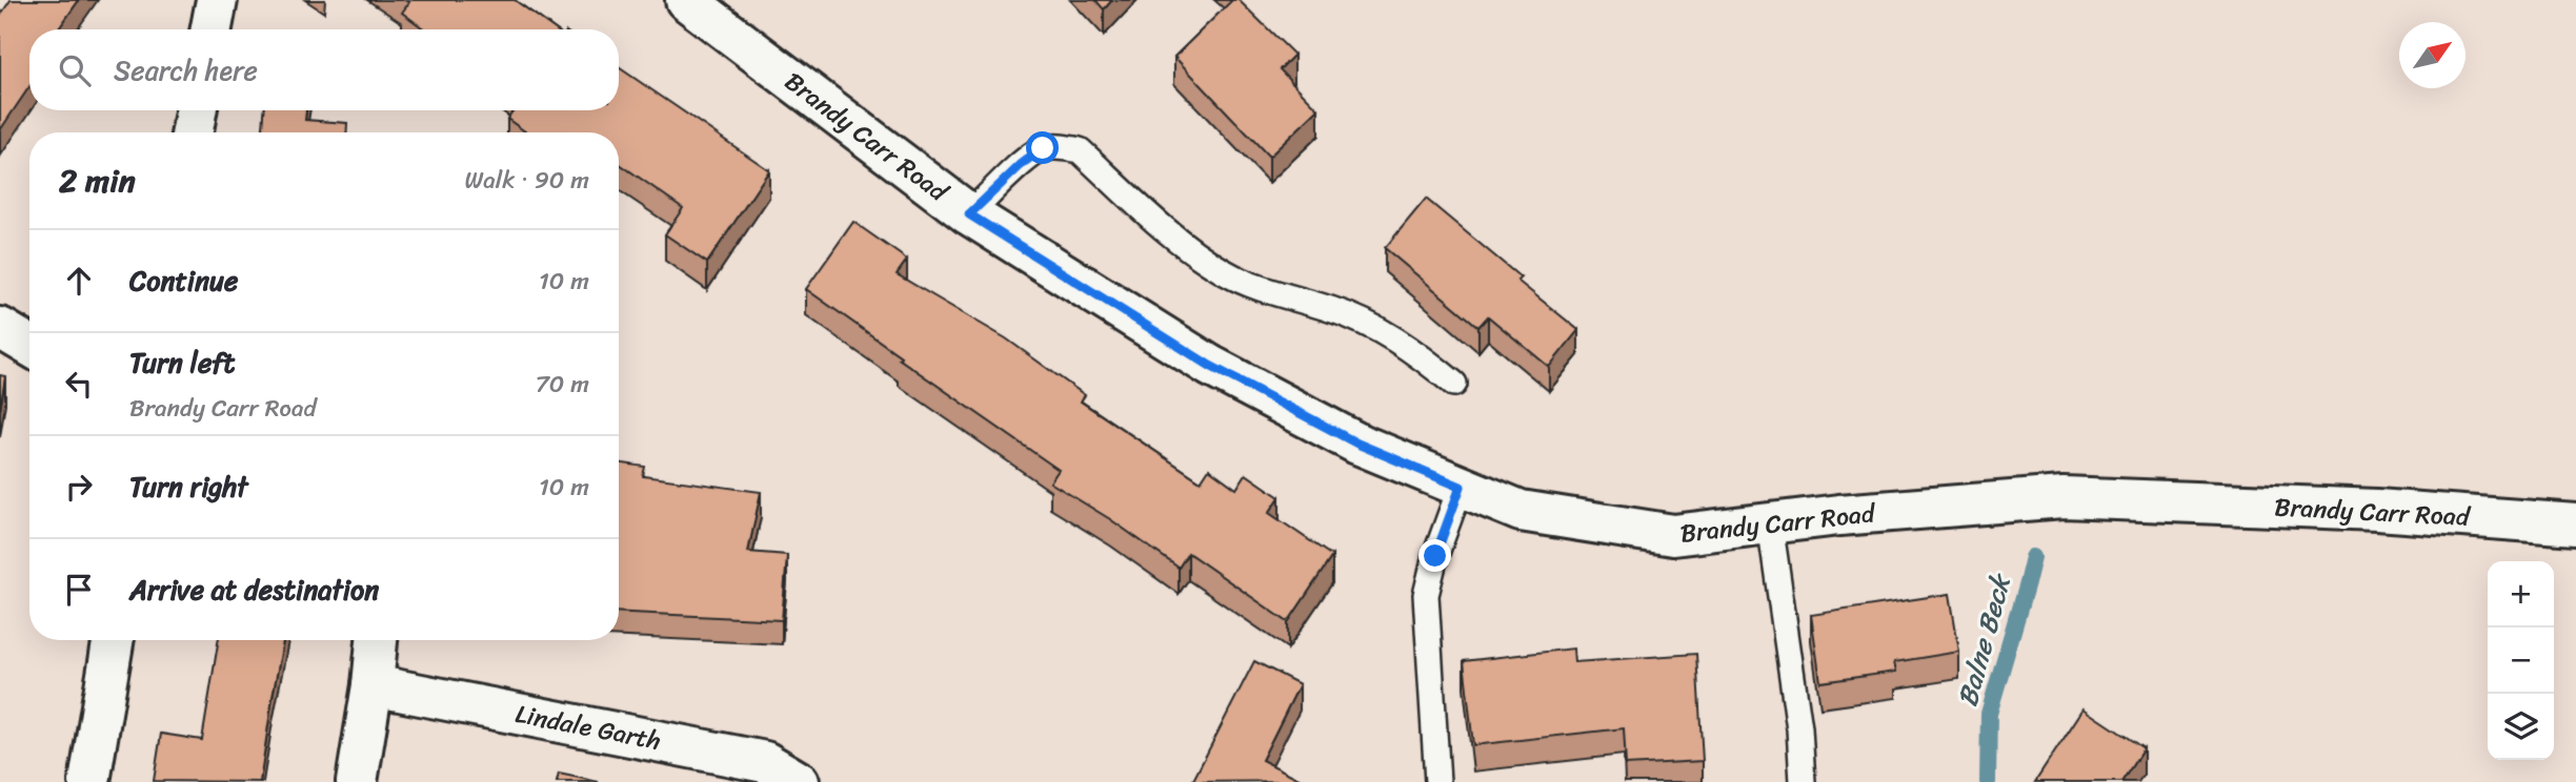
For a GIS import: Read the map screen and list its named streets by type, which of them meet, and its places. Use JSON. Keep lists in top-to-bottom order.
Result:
{
  "streets": {
    "street": ["Brandy Carr Road", "Lindale Garth"]
  },
  "water": ["Balne Beck"],
  "north": "top right",
  "page": {
    "search": "Search here",
    "heading": ["2 min", "Walk · 90 m"],
    "list": [
      ["Continue", "10 m"],
      ["Turn left", "Brandy Carr Road", "70 m"],
      ["Turn right", "10 m"],
      "Arrive at destination"
    ],
    "map_buttons": ["+", "−"]
  }
}
